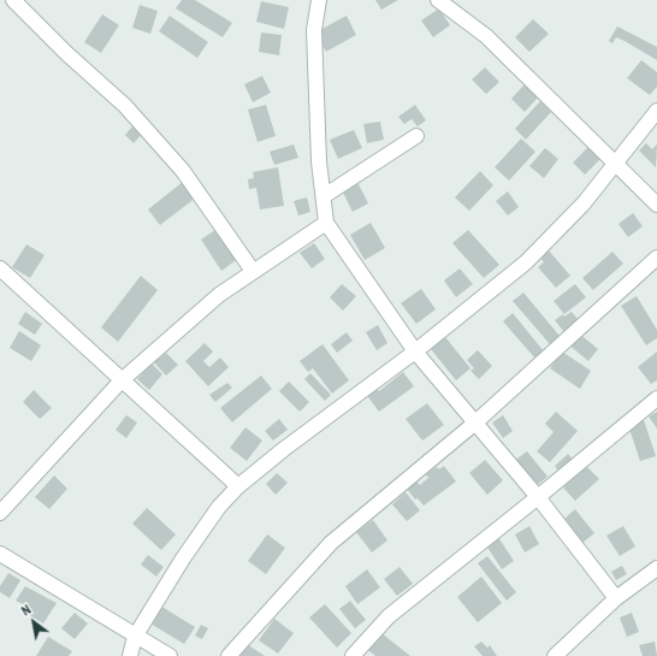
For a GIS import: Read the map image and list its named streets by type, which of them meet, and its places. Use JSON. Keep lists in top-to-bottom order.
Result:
{
  "north": "top left"
}
